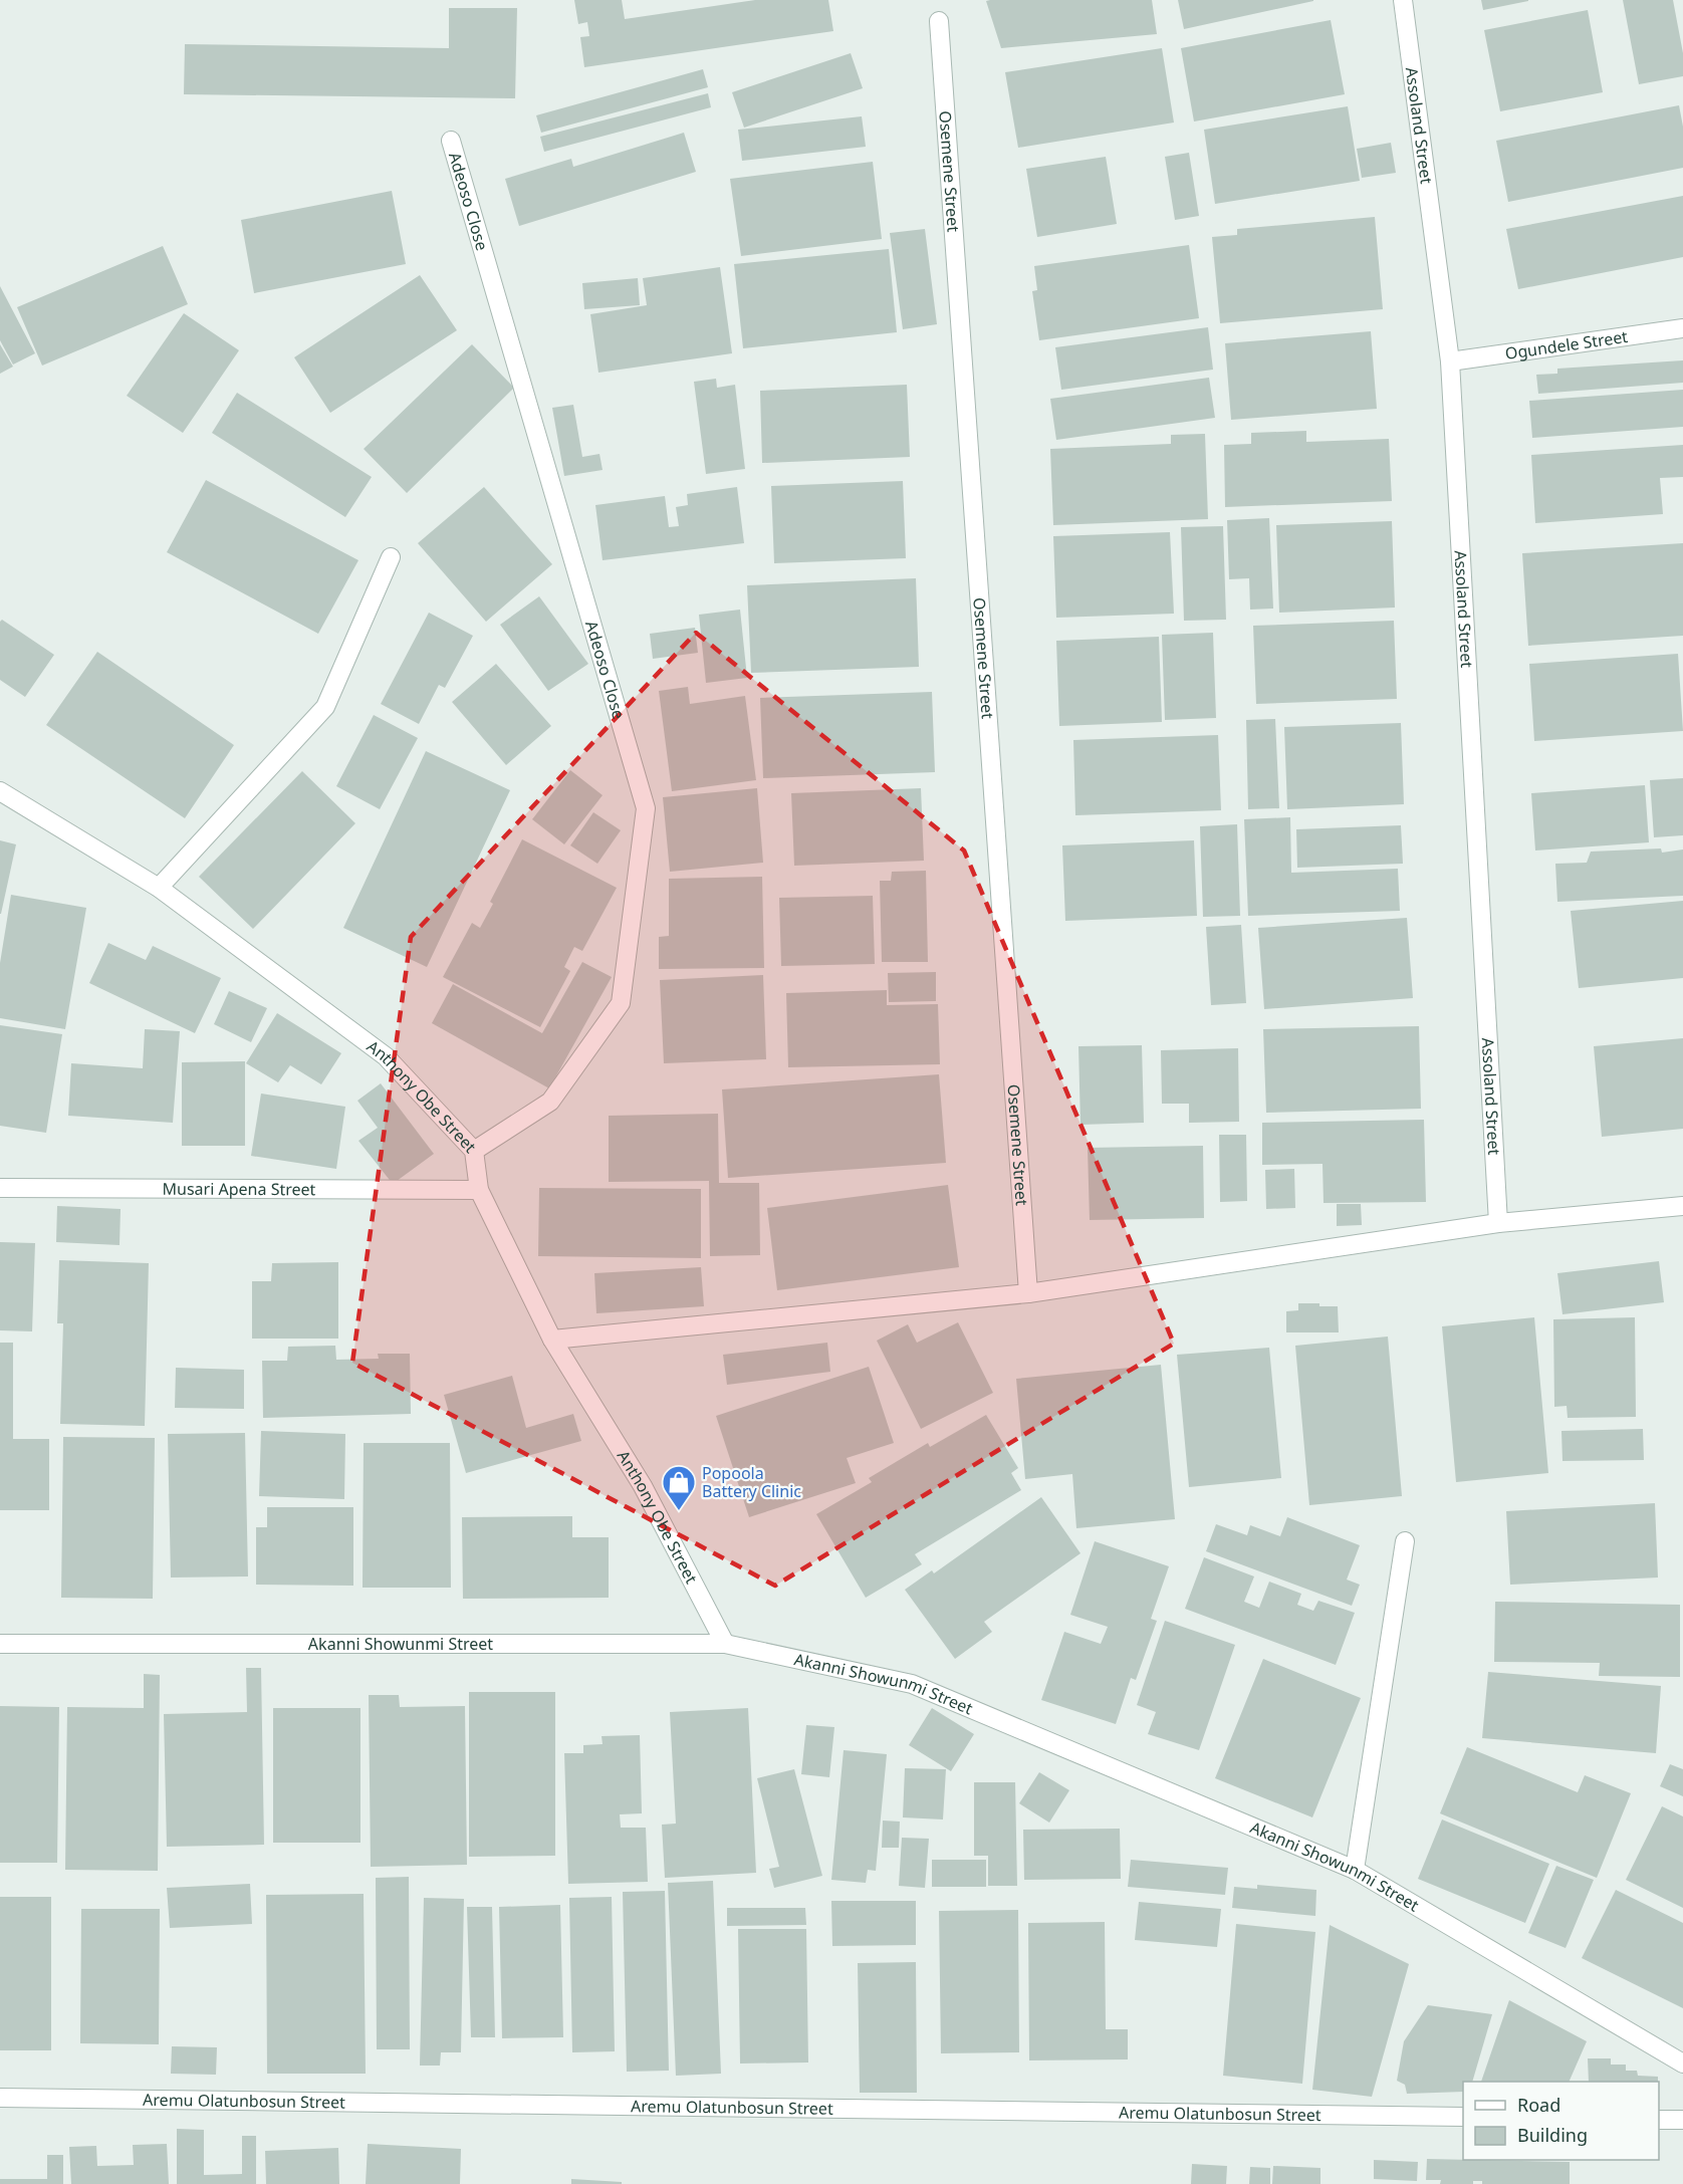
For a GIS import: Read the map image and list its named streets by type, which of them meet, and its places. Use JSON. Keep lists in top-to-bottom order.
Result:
{
  "streets": {
    "street": [
      "Assoland Street",
      "Osemene Street",
      "Adeoso Close",
      "Ogundele Street",
      "Anthony Obe Street",
      "Musari Apena Street",
      "Akanni Showunmi Street",
      "Aremu Olatunbosun Street"
    ]
  },
  "crossings": [
    ["Assoland Street", "Ogundele Street"],
    ["Adeoso Close", "Anthony Obe Street"],
    ["Anthony Obe Street", "Musari Apena Street"],
    ["Anthony Obe Street", "Akanni Showunmi Street"]
  ],
  "places": {
    "shop": ["Popoola Battery Clinic"]
  },
  "legend": ["Road", "Building"]
}
